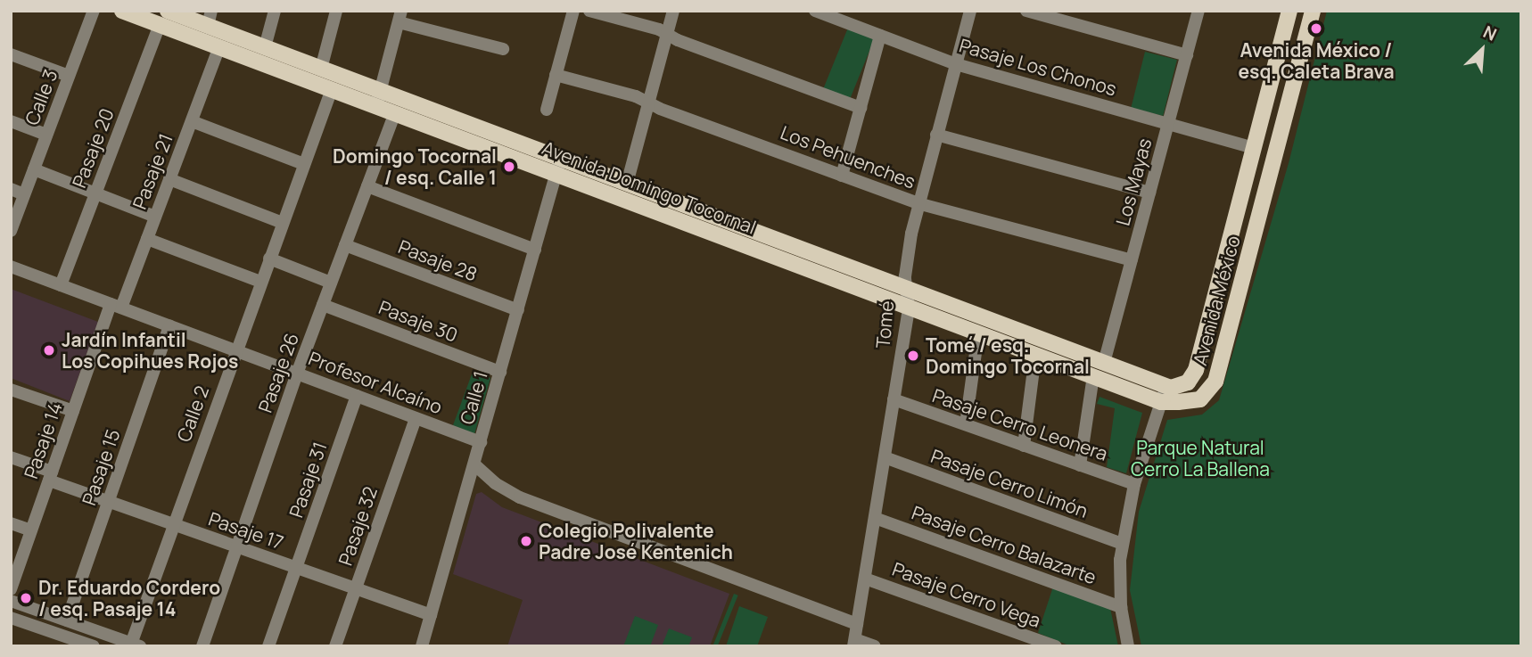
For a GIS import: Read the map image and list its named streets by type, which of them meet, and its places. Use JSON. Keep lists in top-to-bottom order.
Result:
{
  "streets": {
    "main road": ["Avenida Domingo Tocornal", "Avenida México"],
    "street": [
      "Pasaje Los Chonos",
      "Calle 3",
      "Pasaje 20",
      "Los Pehuenches",
      "Pasaje 21",
      "Los Mayas",
      "Pasaje 28",
      "Pasaje 30",
      "Tomé",
      "Pasaje 26",
      "Profesor Alcaíno",
      "Calle 1",
      "Calle 2",
      "Pasaje Cerro Leonera",
      "Pasaje 14",
      "Pasaje 15",
      "Pasaje 31",
      "Pasaje Cerro Limón",
      "Pasaje 32",
      "Pasaje 17",
      "Pasaje Cerro Balazarte",
      "Pasaje Cerro Vega"
    ]
  },
  "crossings": [
    ["Pasaje Los Chonos", "Los Mayas"],
    ["Pasaje Los Chonos", "Avenida México"],
    ["Pasaje Los Chonos", "Tomé"],
    ["Pasaje 20", "Avenida Domingo Tocornal"],
    ["Pasaje 20", "Profesor Alcaíno"],
    ["Los Pehuenches", "Los Mayas"],
    ["Los Pehuenches", "Tomé"],
    ["Pasaje 21", "Avenida Domingo Tocornal"],
    ["Pasaje 21", "Profesor Alcaíno"],
    ["Pasaje 21", "Pasaje 14"],
    ["Los Mayas", "Avenida Domingo Tocornal"],
    ["Avenida Domingo Tocornal", "Avenida México"],
    ["Avenida Domingo Tocornal", "Tomé"],
    ["Avenida Domingo Tocornal", "Pasaje 26"],
    ["Avenida Domingo Tocornal", "Calle 1"],
    ["Avenida Domingo Tocornal", "Calle 2"],
    ["Pasaje 28", "Pasaje 26"],
    ["Pasaje 28", "Calle 1"],
    ["Pasaje 30", "Pasaje 26"],
    ["Pasaje 30", "Calle 1"],
    ["Tomé", "Pasaje Cerro Leonera"],
    ["Tomé", "Pasaje Cerro Limón"],
    ["Tomé", "Pasaje Cerro Balazarte"],
    ["Tomé", "Pasaje Cerro Vega"],
    ["Pasaje 26", "Profesor Alcaíno"],
    ["Pasaje 26", "Pasaje 17"],
    ["Profesor Alcaíno", "Calle 1"],
    ["Profesor Alcaíno", "Calle 2"],
    ["Profesor Alcaíno", "Pasaje 14"],
    ["Profesor Alcaíno", "Pasaje 15"],
    ["Profesor Alcaíno", "Pasaje 31"],
    ["Profesor Alcaíno", "Pasaje 32"],
    ["Calle 1", "Pasaje 17"],
    ["Calle 2", "Pasaje 17"],
    ["Pasaje 14", "Pasaje 17"],
    ["Pasaje 15", "Pasaje 17"],
    ["Pasaje 31", "Pasaje 17"],
    ["Pasaje 32", "Pasaje 17"]
  ],
  "parks": ["Parque Natural Cerro La Ballena"],
  "places": [
    "Avenida México / esq. Caleta Brava",
    "Domingo Tocornal / esq. Calle 1",
    "Jardín Infantil Los Copihues Rojos",
    "Tomé / esq. Domingo Tocornal",
    "Colegio Polivalente Padre José Kentenich",
    "Dr. Eduardo Cordero / esq. Pasaje 14"
  ],
  "north": "top right"
}
